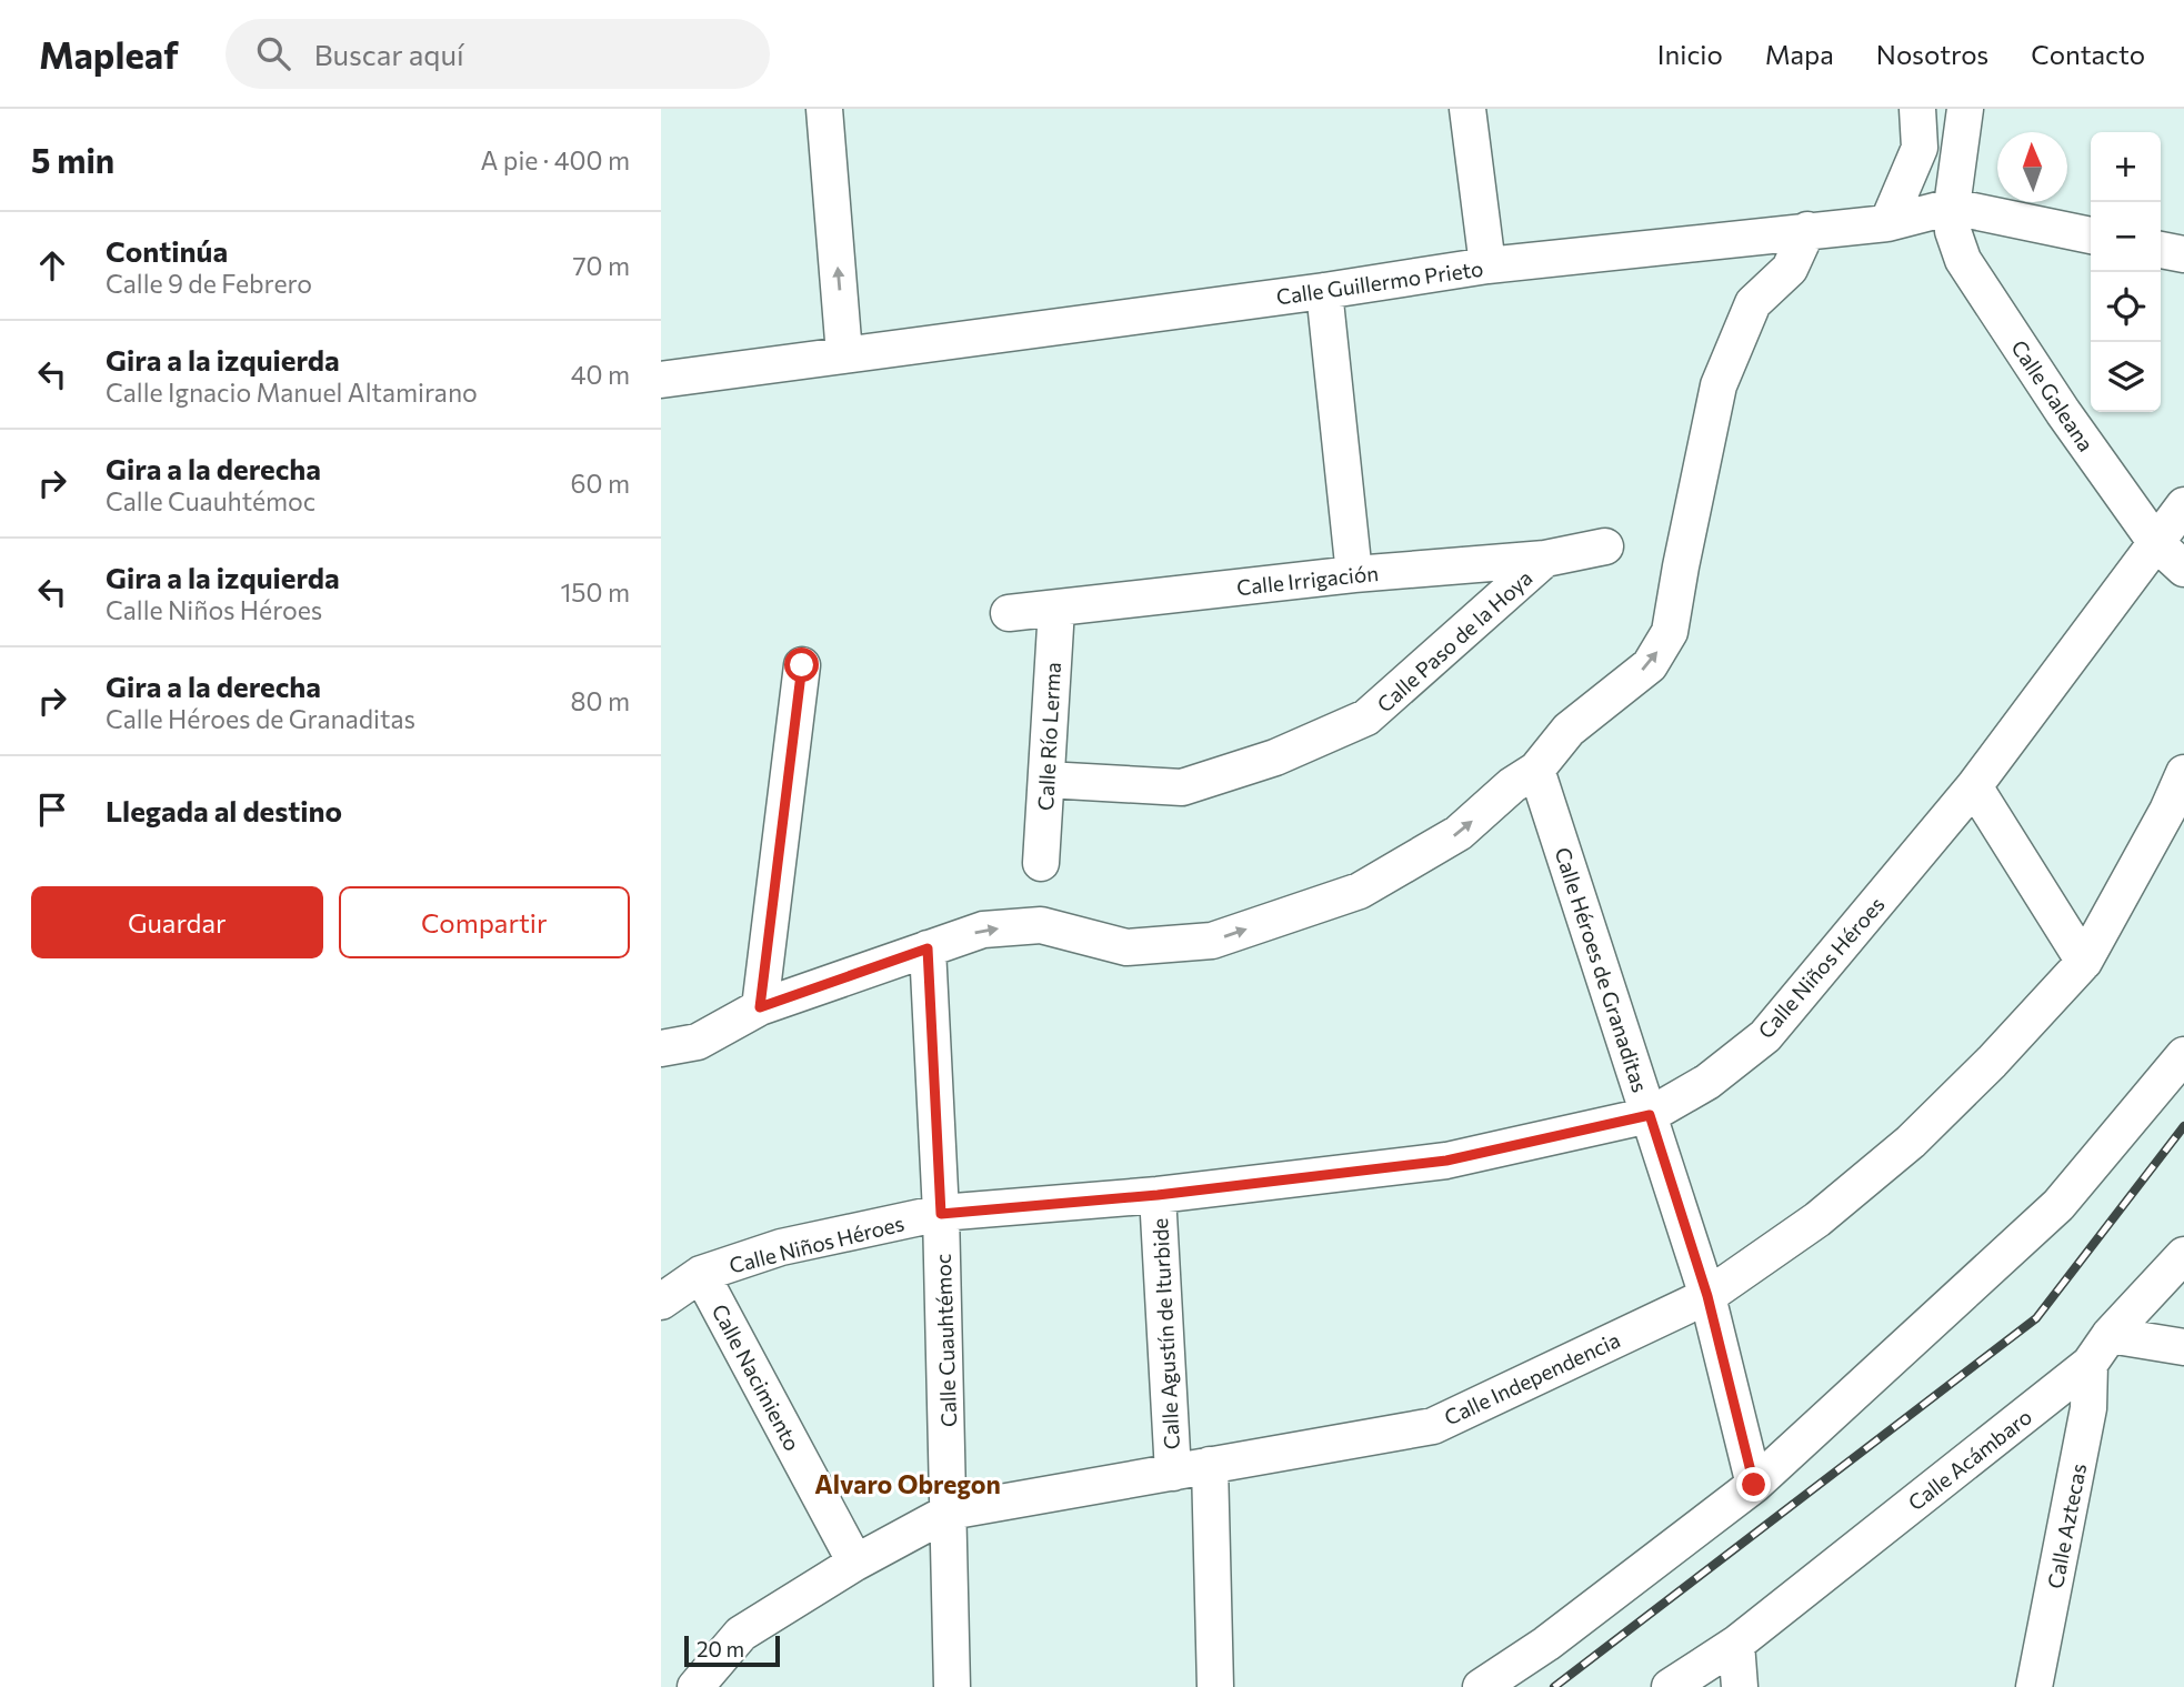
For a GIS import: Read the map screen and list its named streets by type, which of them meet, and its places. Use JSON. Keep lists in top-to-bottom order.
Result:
{
  "streets": {
    "street": [
      "Calle Guillermo Prieto",
      "Calle Galeana",
      "Calle Irrigación",
      "Calle Paso de la Hoya",
      "Calle Río Lerma",
      "Calle Niños Héroes",
      "Calle Héroes de Granaditas",
      "Calle Agustín de Iturbide",
      "Calle Cuauhtémoc",
      "Calle Nacimiento",
      "Calle Independencia",
      "Calle Acámbaro",
      "Calle Aztecas"
    ]
  },
  "crossings": [
    ["Calle Guillermo Prieto", "Calle Galeana"],
    ["Calle Galeana", "Calle Niños Héroes"],
    ["Calle Irrigación", "Calle Paso de la Hoya"],
    ["Calle Irrigación", "Calle Río Lerma"],
    ["Calle Paso de la Hoya", "Calle Río Lerma"],
    ["Calle Niños Héroes", "Calle Héroes de Granaditas"],
    ["Calle Niños Héroes", "Calle Agustín de Iturbide"],
    ["Calle Niños Héroes", "Calle Cuauhtémoc"],
    ["Calle Niños Héroes", "Calle Nacimiento"],
    ["Calle Héroes de Granaditas", "Calle Independencia"],
    ["Calle Agustín de Iturbide", "Calle Independencia"],
    ["Calle Cuauhtémoc", "Calle Independencia"],
    ["Calle Nacimiento", "Calle Independencia"],
    ["Calle Acámbaro", "Calle Aztecas"]
  ],
  "districts": ["Alvaro Obregon"],
  "scale_bar": "20 m",
  "north": "top",
  "page": {
    "header": "Mapleaf",
    "search": "Buscar aquí",
    "nav": [
      "Inicio",
      "Mapa",
      "Nosotros",
      "Contacto"
    ],
    "heading": ["5 min", "A pie · 400 m"],
    "map_buttons": ["+", "−"],
    "list": [
      ["Continúa", "Calle 9 de Febrero", "70 m"],
      ["Gira a la izquierda", "Calle Ignacio Manuel Altamirano", "40 m"],
      ["Gira a la derecha", "Calle Cuauhtémoc", "60 m"],
      ["Gira a la izquierda", "Calle Niños Héroes", "150 m"],
      ["Gira a la derecha", "Calle Héroes de Granaditas", "80 m"],
      "Llegada al destino"
    ],
    "buttons": ["Guardar", "Compartir"],
    "scale": "20 m"
  }
}
